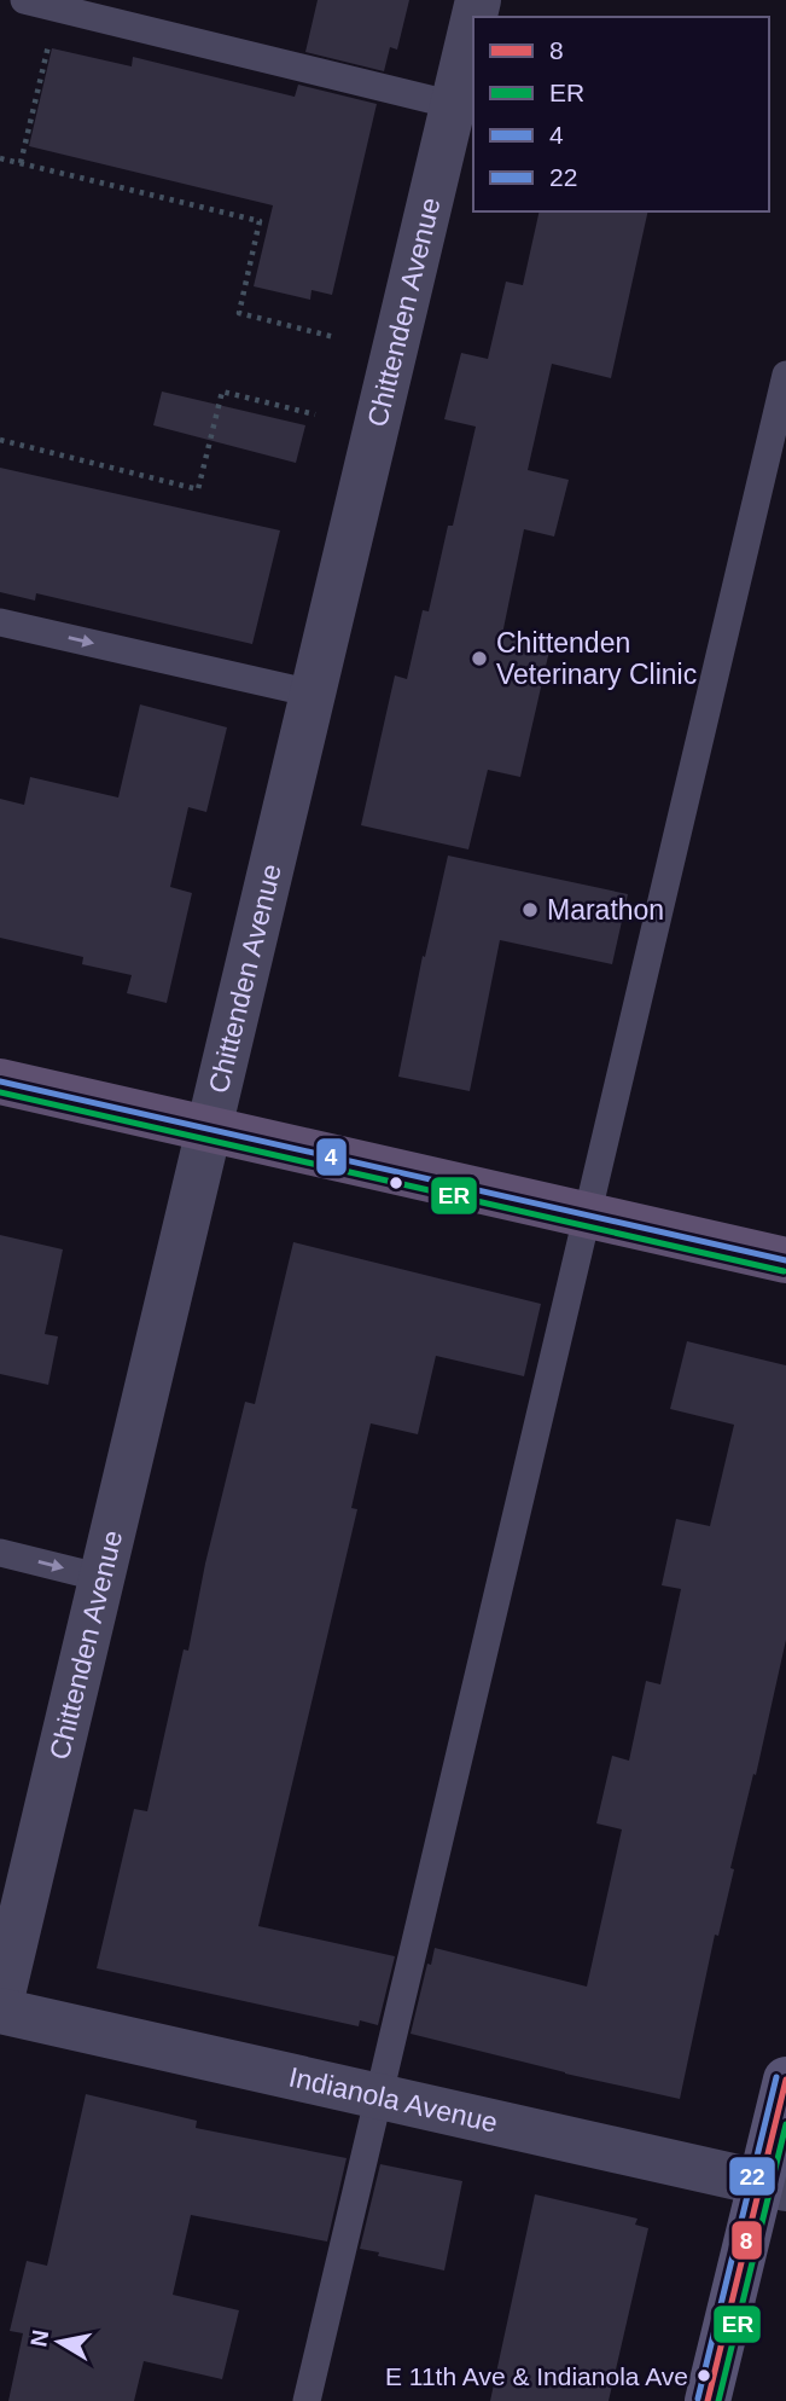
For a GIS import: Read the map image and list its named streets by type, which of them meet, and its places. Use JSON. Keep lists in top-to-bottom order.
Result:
{
  "streets": {
    "street": ["Chittenden Avenue", "Indianola Avenue"]
  },
  "crossings": [
    ["Chittenden Avenue", "Indianola Avenue"]
  ],
  "places": ["Chittenden Veterinary Clinic", "Marathon", "E 11th Ave & Indianola Ave"],
  "lines": [
    "transit line 4",
    "transit line ER",
    "transit line 22",
    "transit line 8"
  ],
  "legend": [
    "8",
    "ER",
    "4",
    "22"
  ],
  "north": "left"
}
